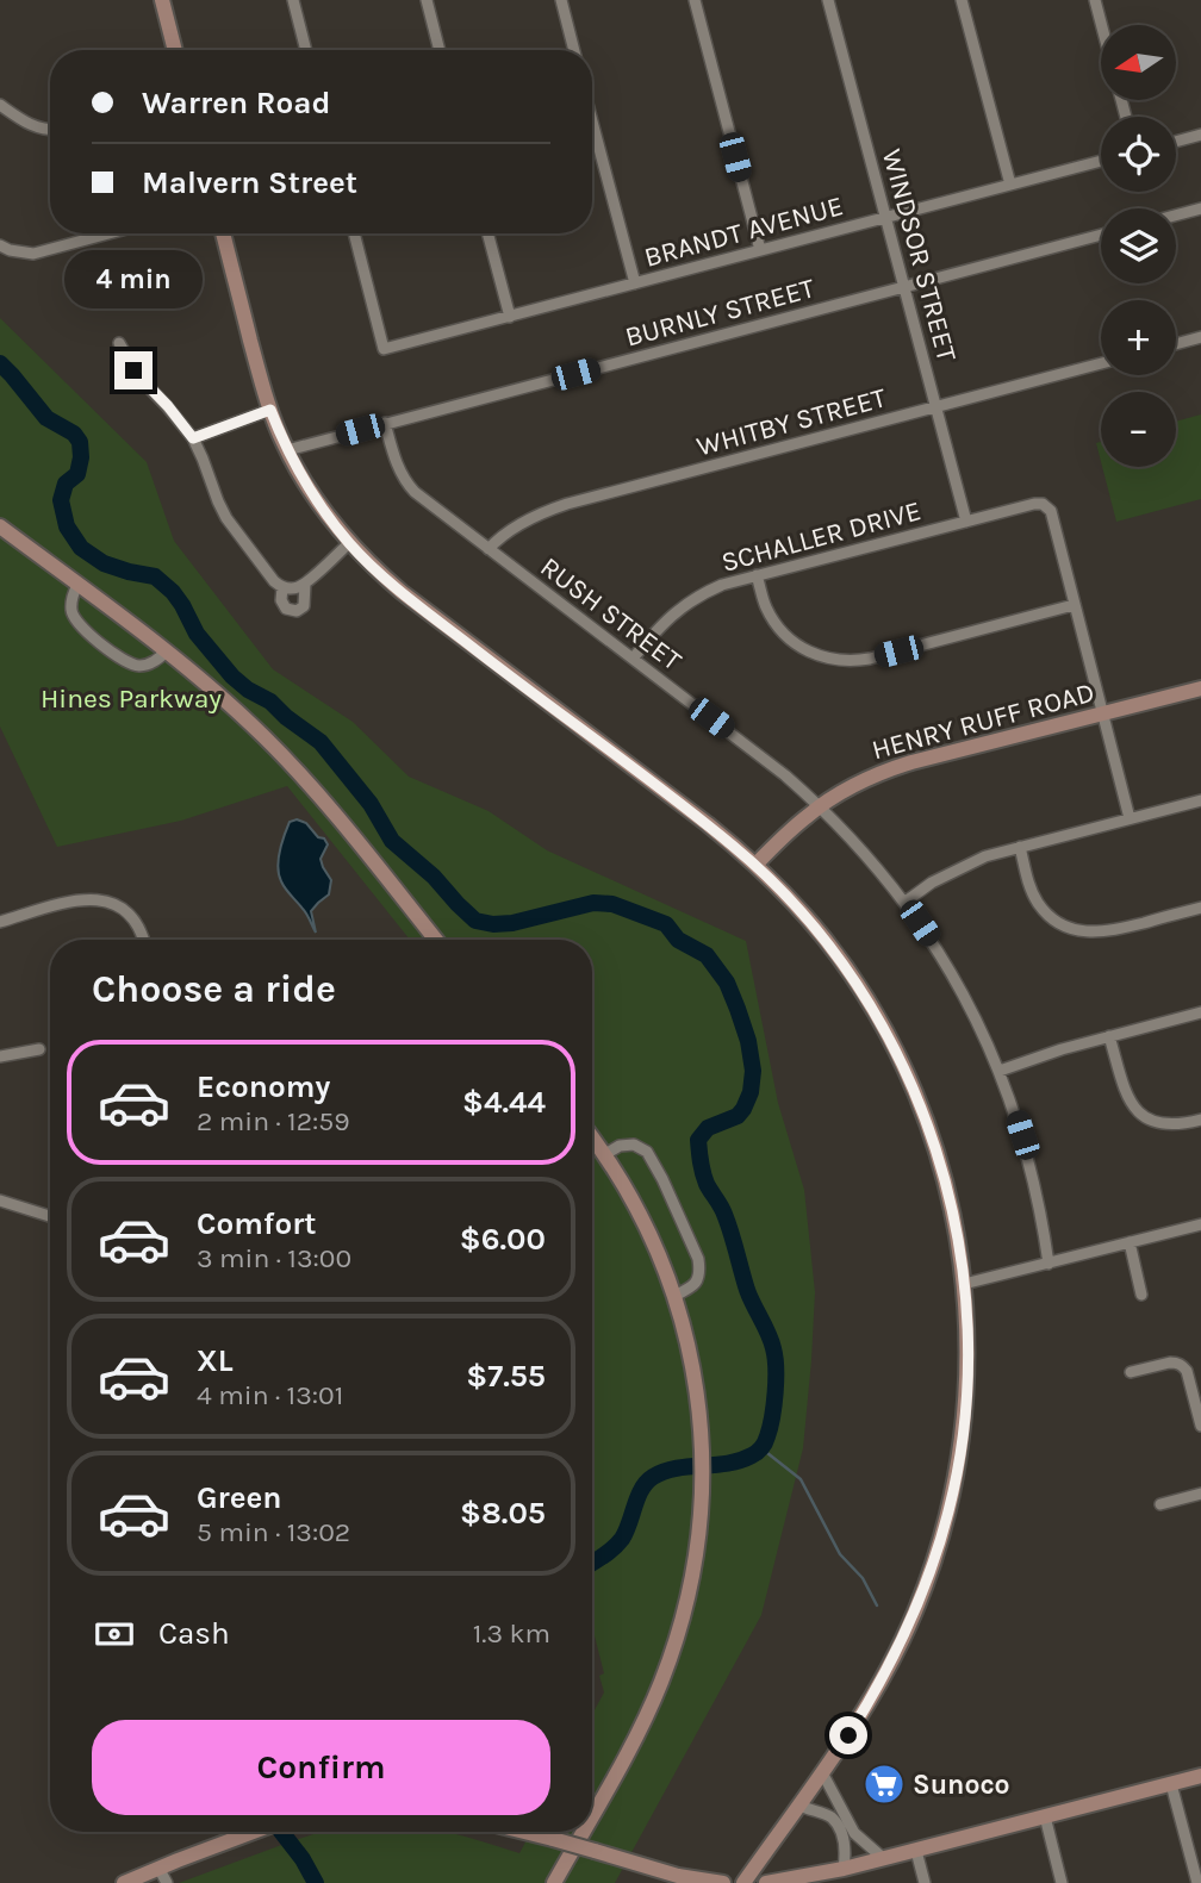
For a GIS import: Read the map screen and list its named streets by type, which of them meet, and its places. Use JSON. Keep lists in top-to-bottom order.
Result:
{
  "streets": {
    "main road": ["HENRY RUFF ROAD"],
    "street": [
      "BRANDT AVENUE",
      "WINDSOR STREET",
      "BURNLY STREET",
      "WHITBY STREET",
      "SCHALLER DRIVE",
      "RUSH STREET"
    ]
  },
  "crossings": [
    ["BRANDT AVENUE", "WINDSOR STREET"],
    ["WINDSOR STREET", "BURNLY STREET"],
    ["WINDSOR STREET", "WHITBY STREET"],
    ["WINDSOR STREET", "SCHALLER DRIVE"],
    ["BURNLY STREET", "RUSH STREET"],
    ["WHITBY STREET", "RUSH STREET"],
    ["SCHALLER DRIVE", "RUSH STREET"],
    ["RUSH STREET", "HENRY RUFF ROAD"]
  ],
  "parks": ["Hines Parkway"],
  "places": {
    "supermarket": ["Sunoco"]
  },
  "north": "left",
  "page": {
    "map_buttons": ["+", "−"],
    "banner": ["Warren Road", "Malvern Street"],
    "bubble": "4 min",
    "heading": "Choose a ride",
    "list": [
      {
        "name": "Economy",
        "note": "2 min · 12:59",
        "value": "$4.44"
      },
      {
        "name": "Comfort",
        "note": "3 min · 13:00",
        "value": "$6.00"
      },
      {
        "name": "XL",
        "note": "4 min · 13:01",
        "value": "$7.55"
      },
      {
        "name": "Green",
        "note": "5 min · 13:02",
        "value": "$8.05"
      }
    ],
    "pay": ["Cash", "1.3 km"],
    "buttons": "Confirm"
  }
}
